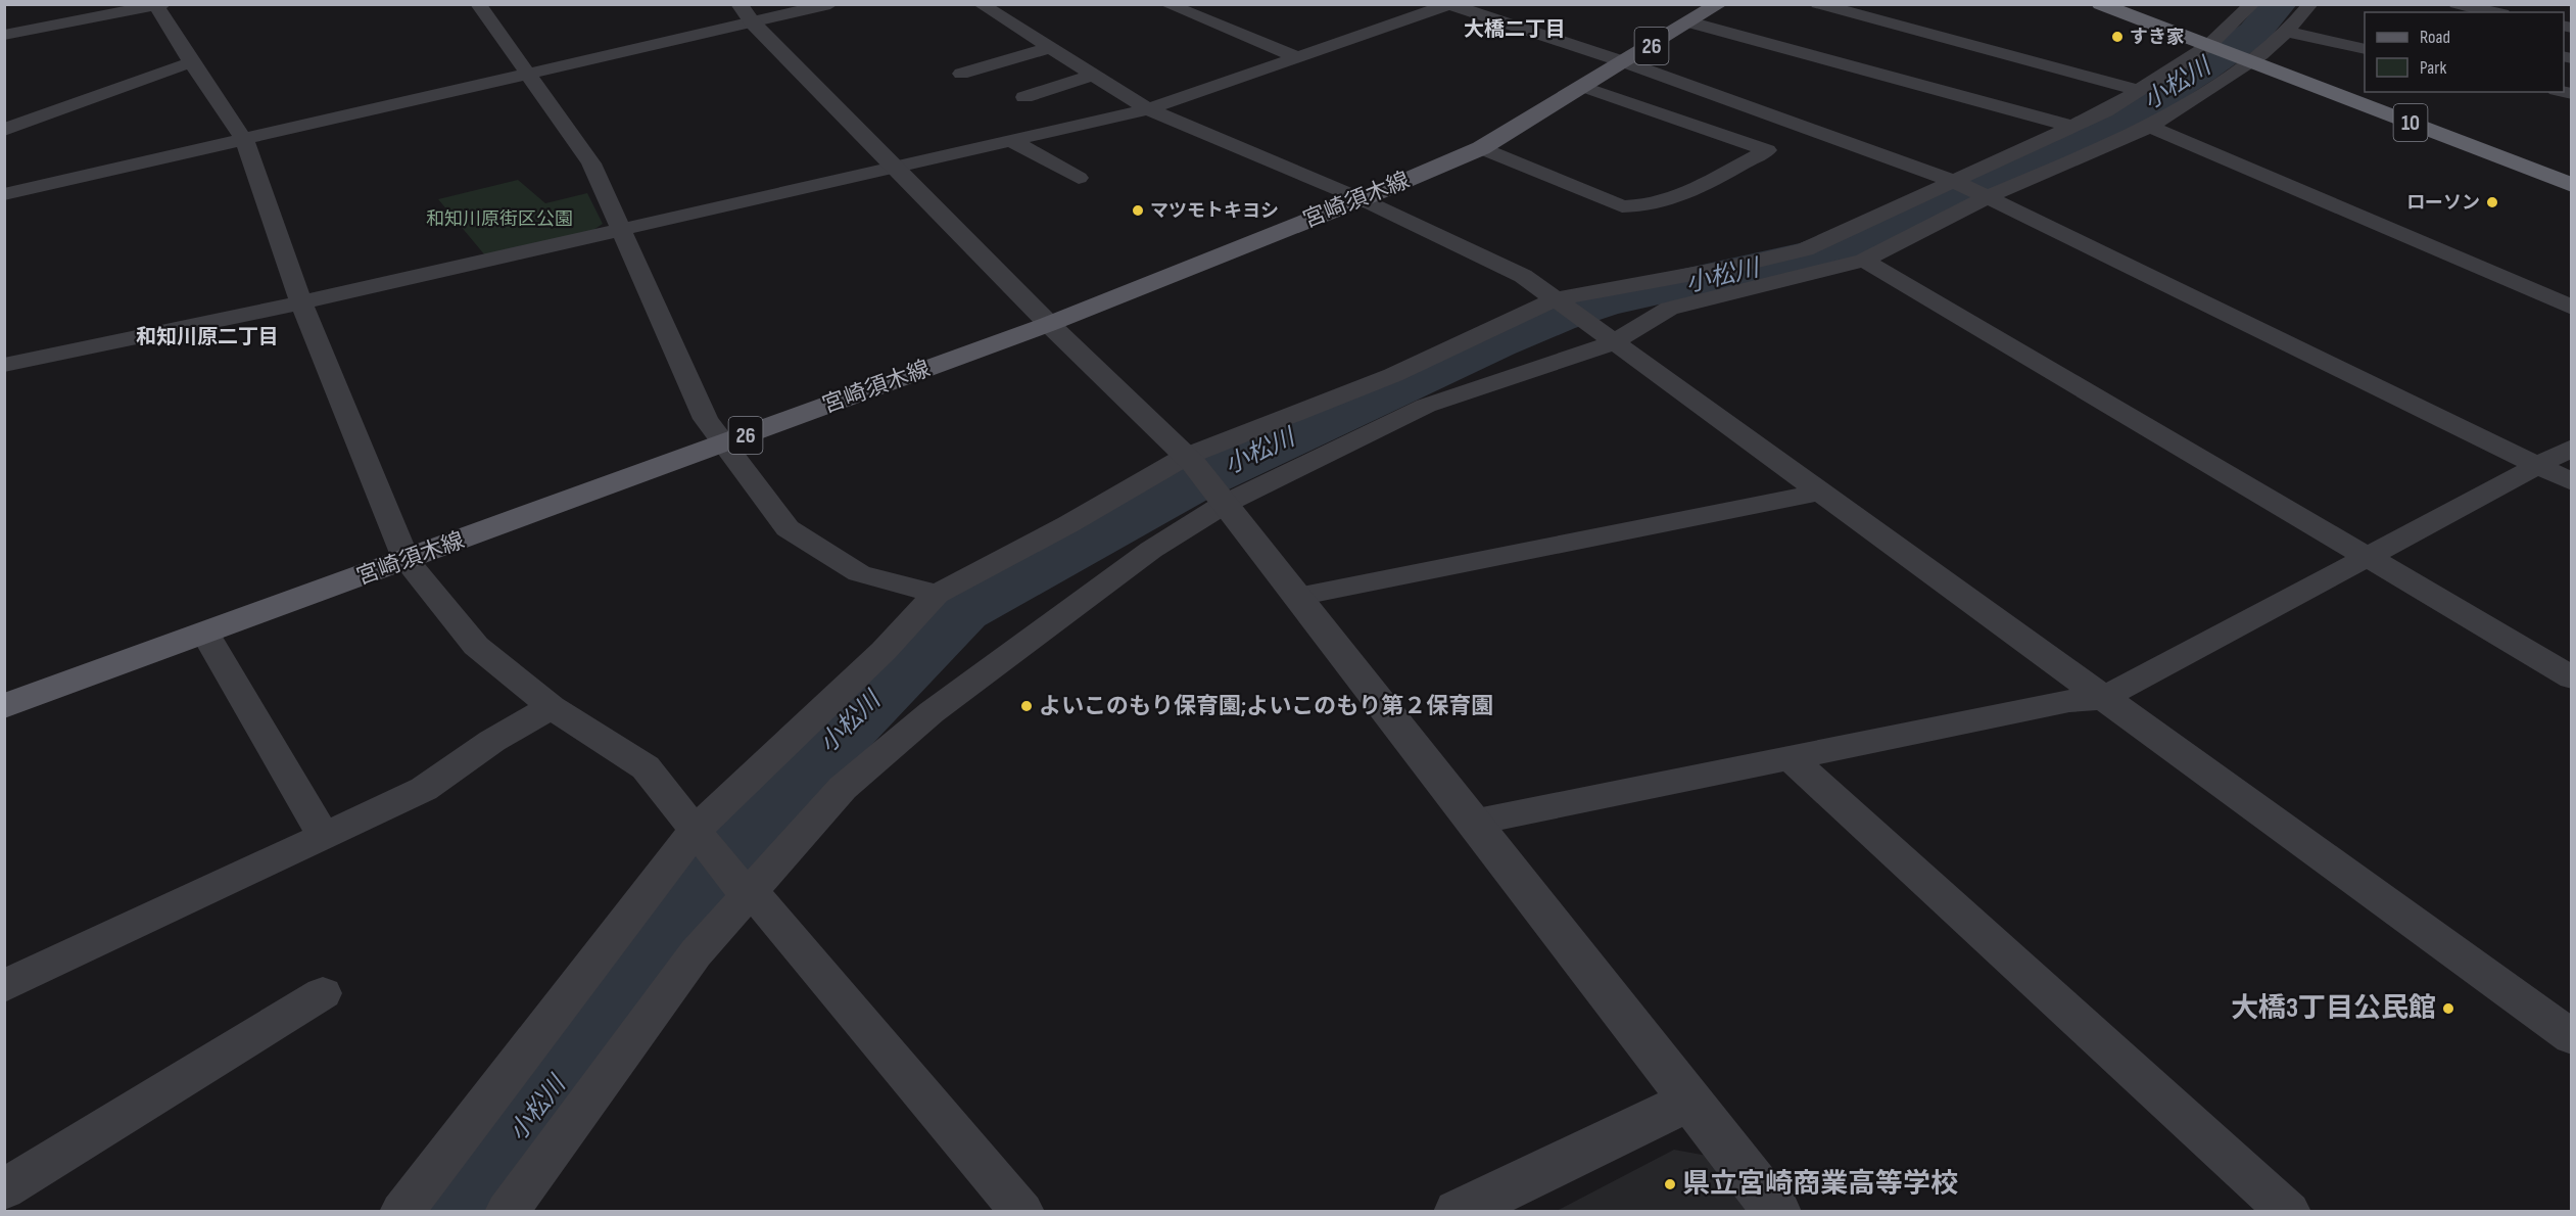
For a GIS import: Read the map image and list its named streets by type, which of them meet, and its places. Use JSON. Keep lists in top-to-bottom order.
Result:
{
  "streets": {
    "highway": ["10"],
    "main road": ["26", "宮崎須木線"]
  },
  "districts": ["大橋二丁目", "和知川原二丁目"],
  "water": ["小松川"],
  "parks": ["和知川原街区公園"],
  "places": [
    "すき家",
    "ローソン",
    "マツモトキヨシ",
    "よいこのもり保育園;よいこのもり第２保育園",
    "大橋3丁目公民館",
    "県立宮崎商業高等学校"
  ],
  "legend": ["Road", "Park"]
}
